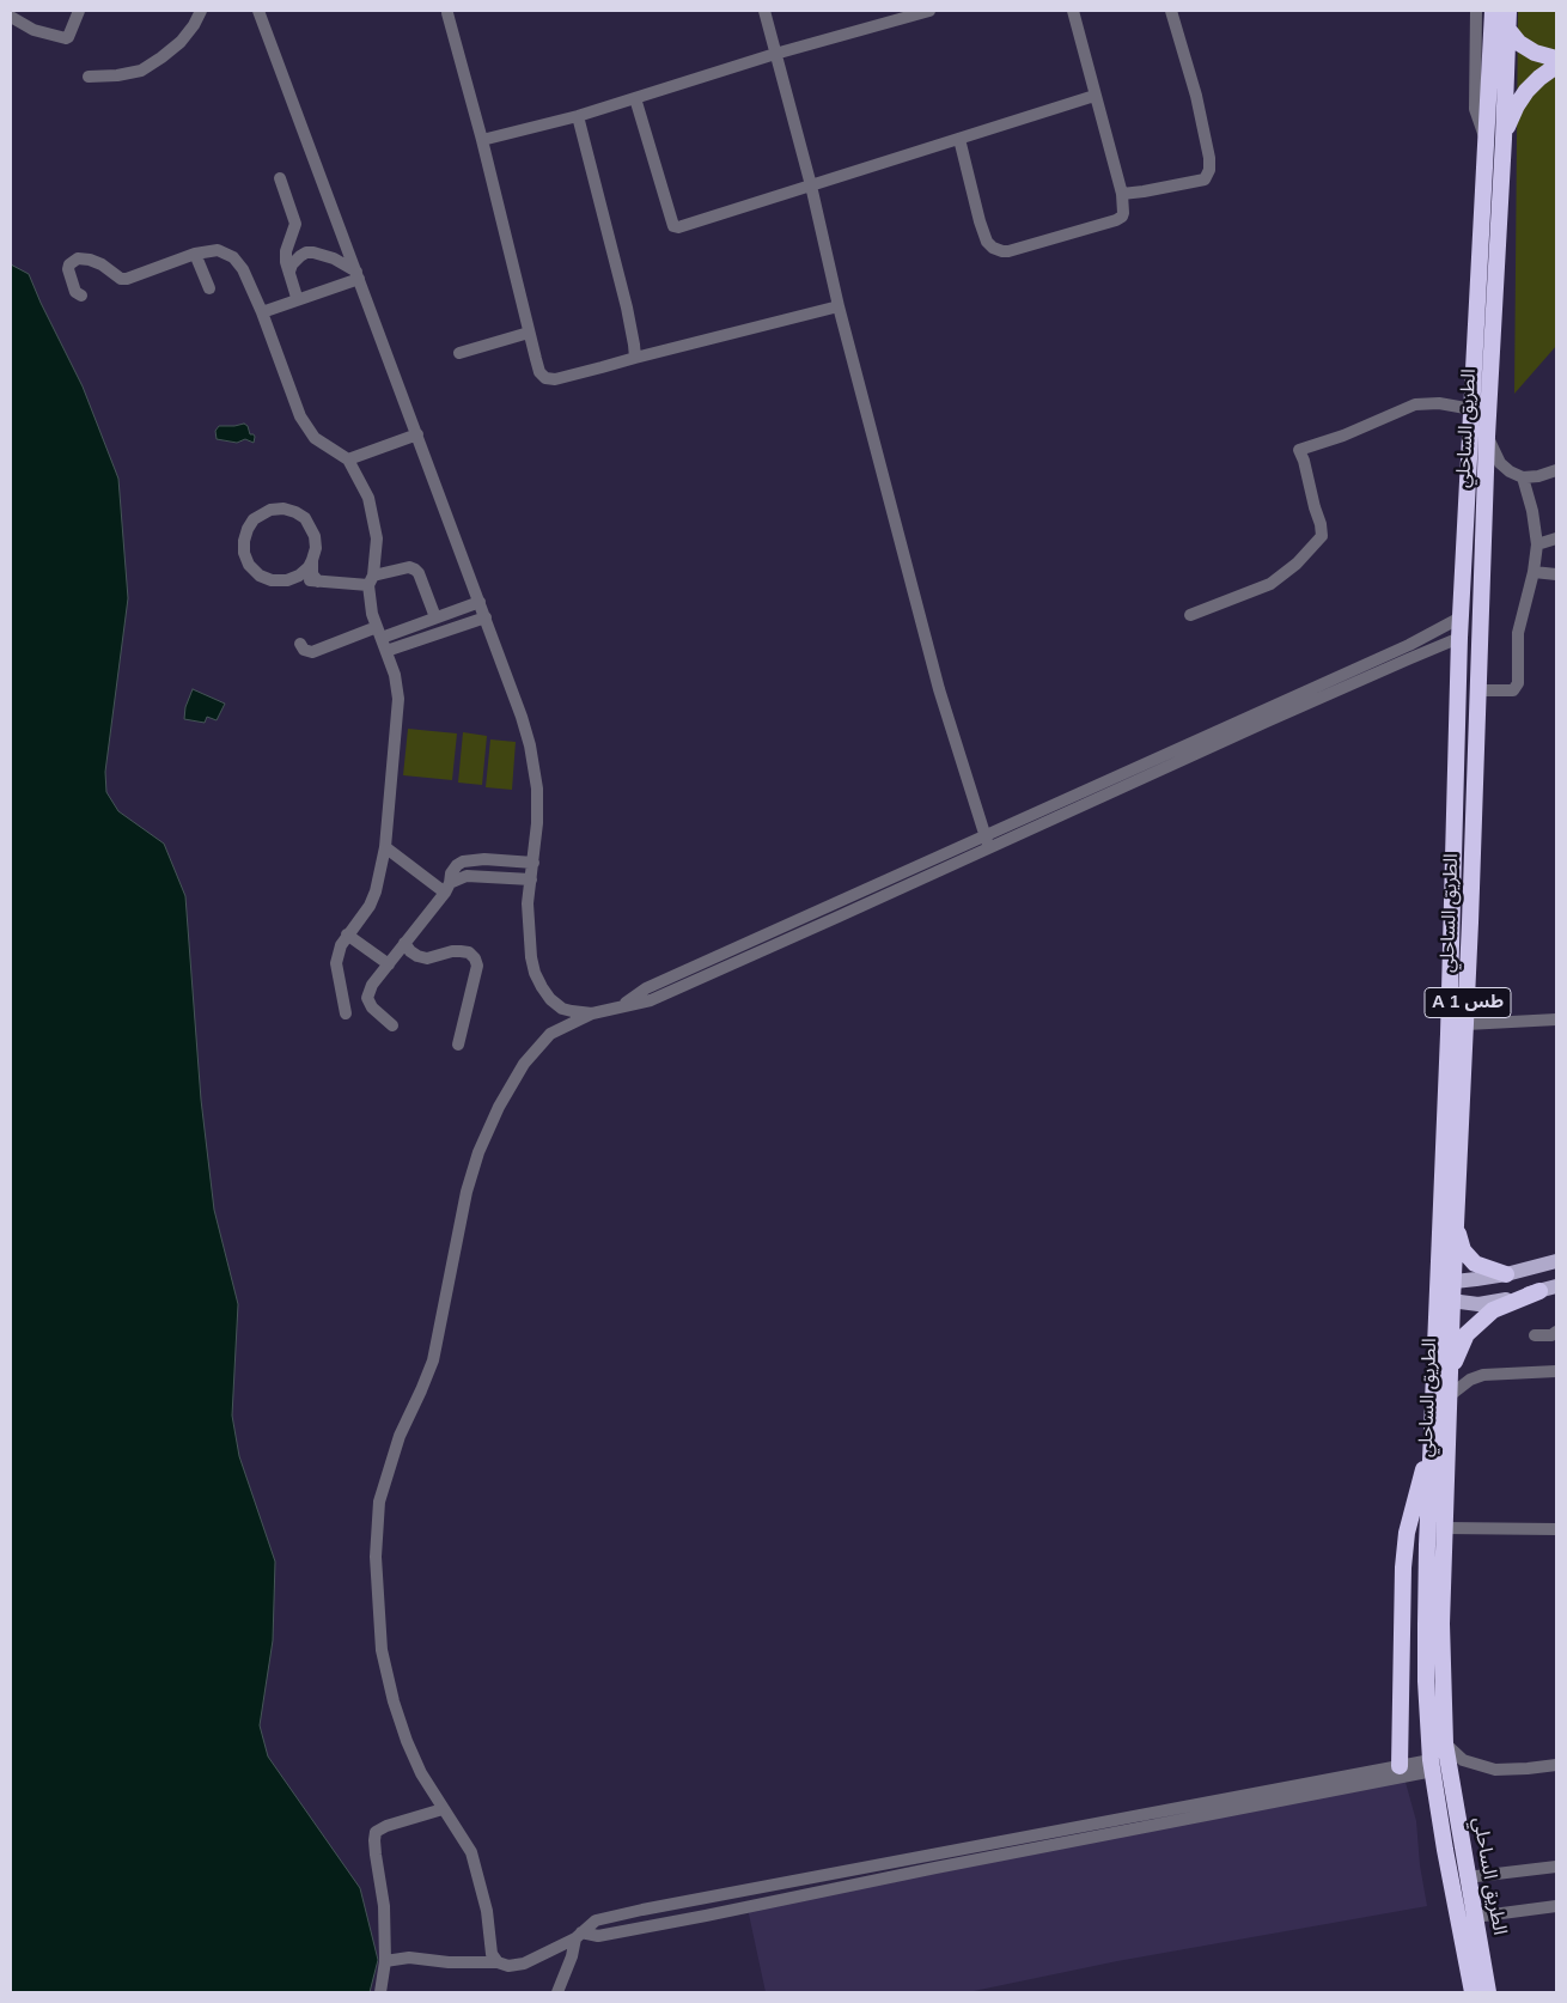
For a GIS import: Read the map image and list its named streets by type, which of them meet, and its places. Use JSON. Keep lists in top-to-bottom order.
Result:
{
  "streets": {
    "highway": ["الطريق الساحلي", "A 1 طس"]
  }
}
